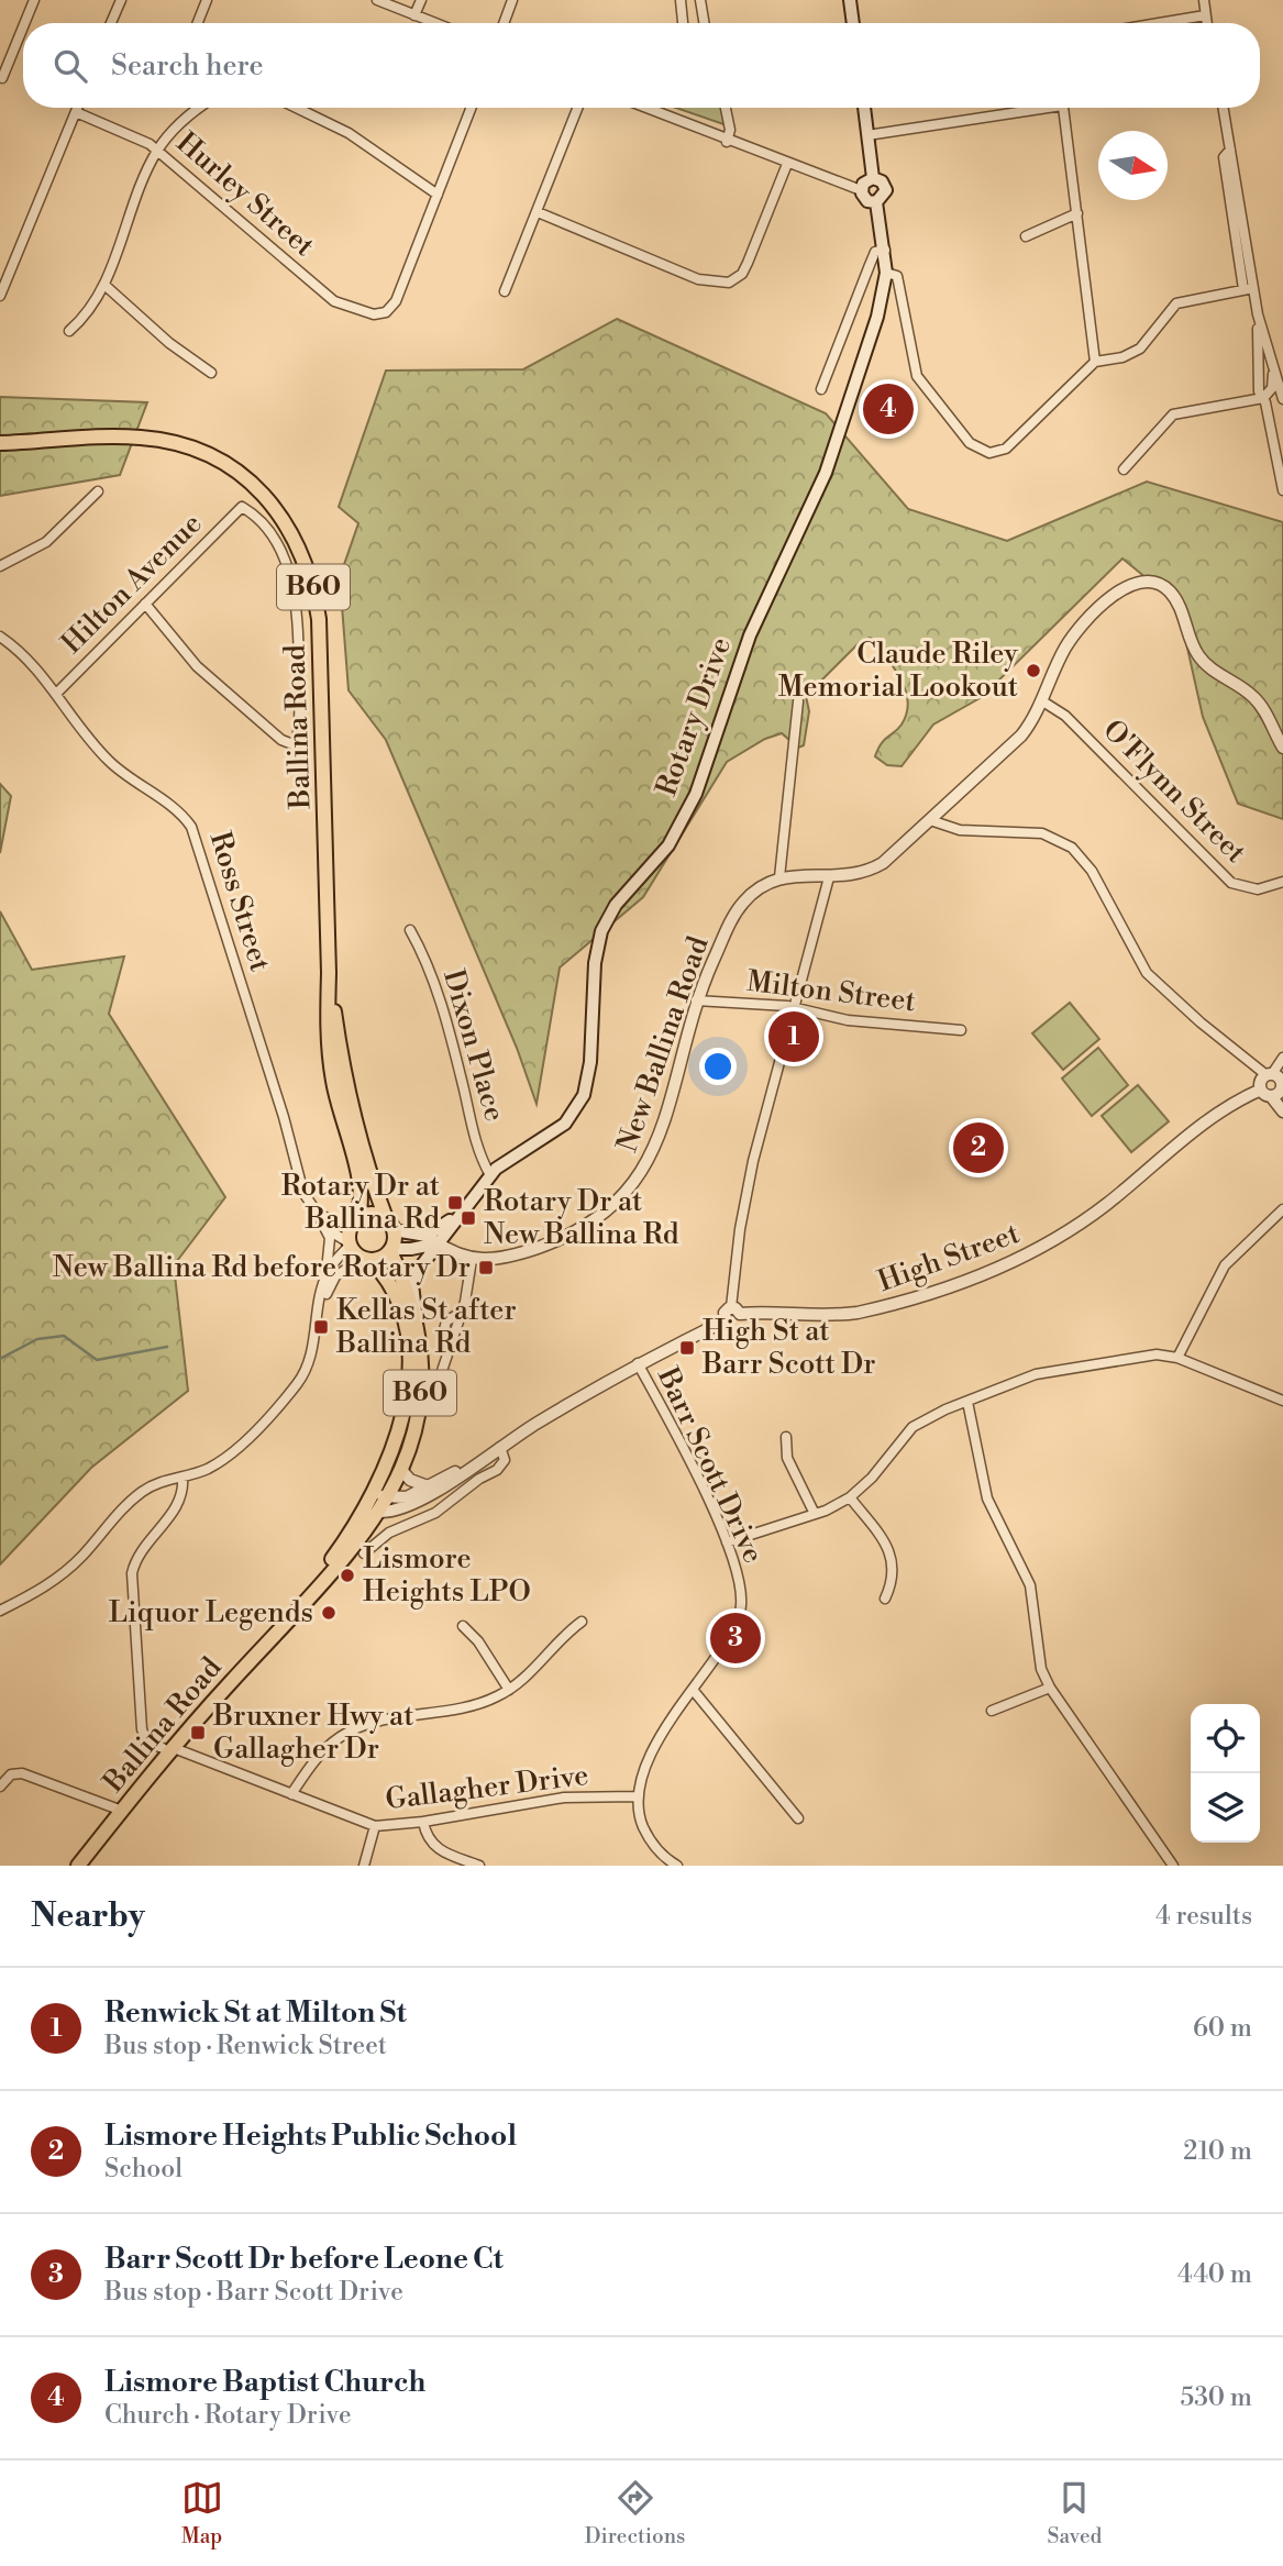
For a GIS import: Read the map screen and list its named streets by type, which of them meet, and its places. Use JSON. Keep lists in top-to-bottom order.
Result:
{
  "streets": {
    "main road": ["B60", "Rotary Drive", "Ballina Road"],
    "street": [
      "Hurley Street",
      "Hilton Avenue",
      "O'Flynn Street",
      "Ross Street",
      "Milton Street",
      "New Ballina Road",
      "Dixon Place",
      "High Street",
      "Barr Scott Drive",
      "Gallagher Drive"
    ]
  },
  "crossings": [
    ["Hilton Avenue", "Ross Street"],
    ["B60", "Ballina Road"],
    ["Rotary Drive", "Ballina Road"],
    ["Rotary Drive", "Dixon Place"],
    ["Ballina Road", "Gallagher Drive"],
    ["Milton Street", "New Ballina Road"],
    ["High Street", "Barr Scott Drive"],
    ["Barr Scott Drive", "Gallagher Drive"]
  ],
  "places": {
    "other": ["Claude Riley Memorial Lookout", "Lismore Heights LPO", "Liquor Legends"],
    "transit": [
      "Rotary Dr at Ballina Rd",
      "Rotary Dr at New Ballina Rd",
      "New Ballina Rd before Rotary Dr",
      "Kellas St after Ballina Rd",
      "High St at Barr Scott Dr",
      "Bruxner Hwy at Gallagher Dr"
    ]
  },
  "north": "right",
  "page": {
    "search": "Search here",
    "pins": [
      "4",
      "1",
      "2",
      "3"
    ],
    "heading": ["Nearby", "4 results"],
    "list": [
      {
        "mark": "1",
        "name": "Renwick St at Milton St",
        "note": "Bus stop · Renwick Street",
        "value": "60 m"
      },
      {
        "mark": "2",
        "name": "Lismore Heights Public School",
        "note": "School",
        "value": "210 m"
      },
      {
        "mark": "3",
        "name": "Barr Scott Dr before Leone Ct",
        "note": "Bus stop · Barr Scott Drive",
        "value": "440 m"
      },
      {
        "mark": "4",
        "name": "Lismore Baptist Church",
        "note": "Church · Rotary Drive",
        "value": "530 m"
      }
    ],
    "nav": ["Map", "Directions", "Saved"]
  }
}
